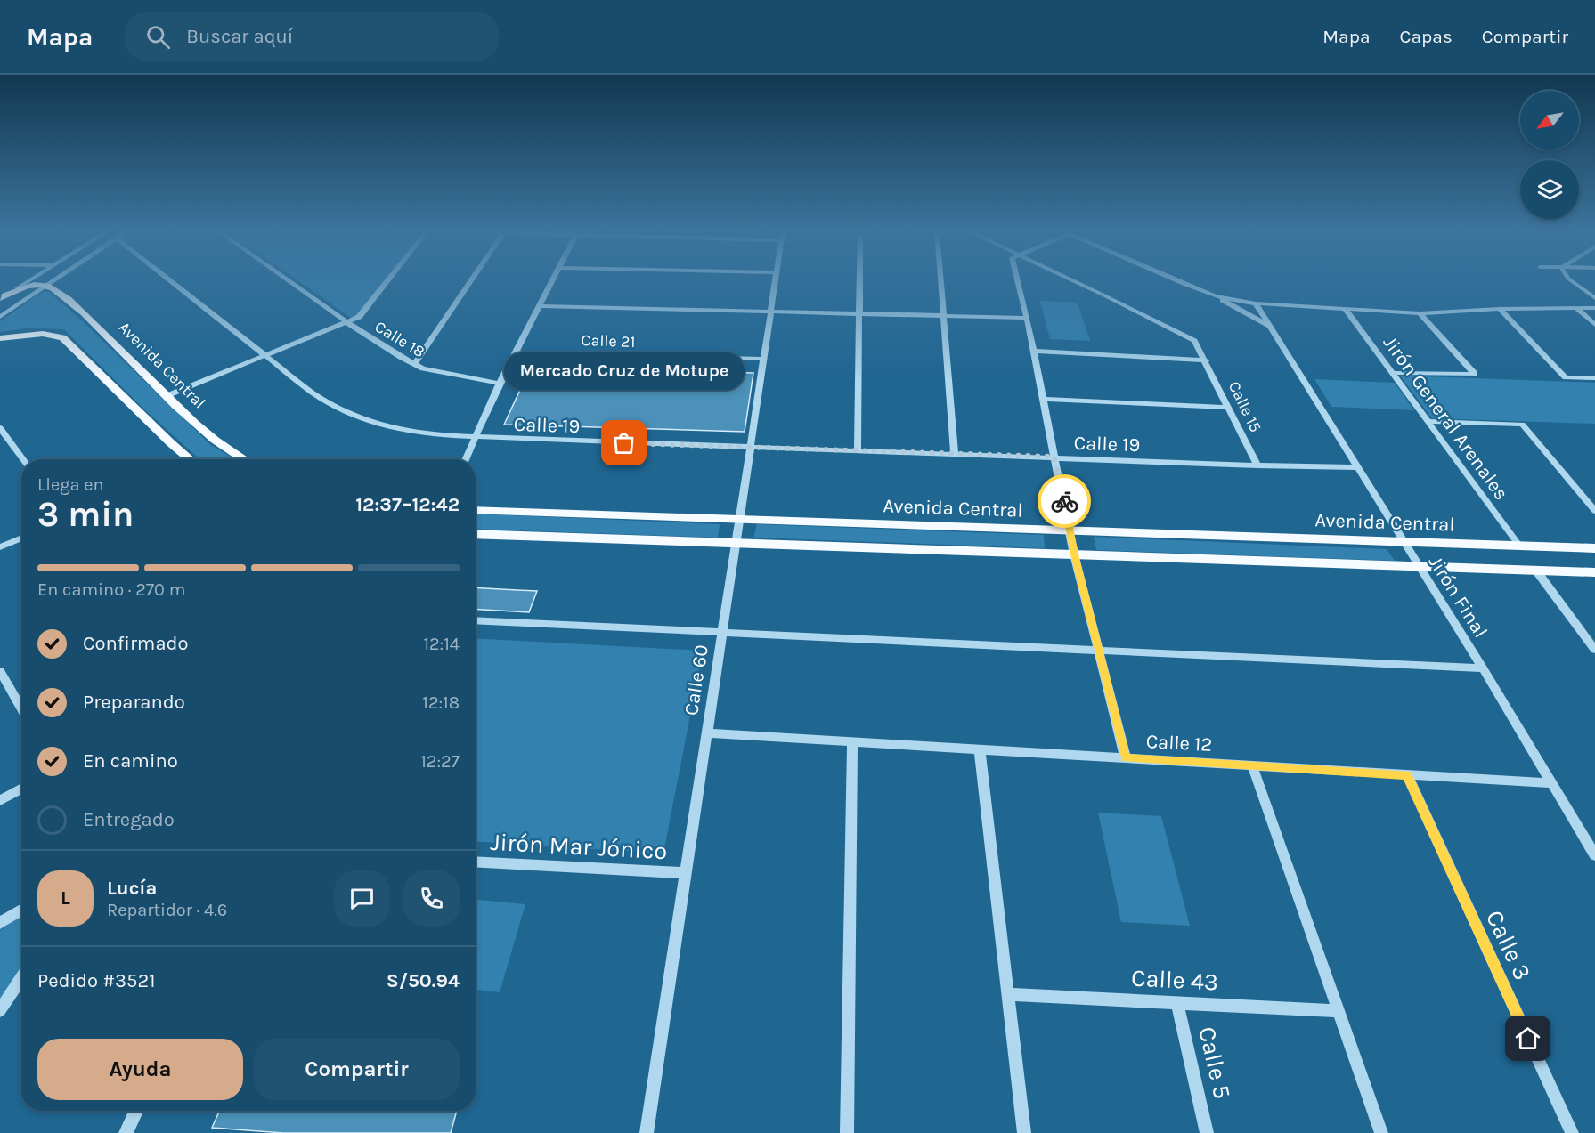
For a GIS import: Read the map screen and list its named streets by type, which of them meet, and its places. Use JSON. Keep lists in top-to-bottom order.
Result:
{
  "streets": {
    "main road": ["Avenida Central"],
    "street": [
      "Calle 18",
      "Calle 21",
      "Calle 15",
      "Jirón General Arenales",
      "Calle 19",
      "Jirón Final",
      "Calle 60",
      "Calle 12",
      "Jirón Mar Jónico",
      "Calle 3",
      "Calle 43",
      "Calle 5"
    ]
  },
  "crossings": [
    ["Calle 21", "Calle 60"],
    ["Avenida Central", "Jirón General Arenales"],
    ["Avenida Central", "Jirón Final"],
    ["Avenida Central", "Calle 60"],
    ["Calle 15", "Calle 19"],
    ["Calle 19", "Jirón Final"],
    ["Calle 19", "Calle 60"],
    ["Jirón Final", "Calle 12"],
    ["Calle 60", "Calle 12"],
    ["Calle 60", "Jirón Mar Jónico"],
    ["Calle 12", "Calle 3"],
    ["Calle 43", "Calle 5"]
  ],
  "places": ["Mercado Cruz de Motupe"],
  "north": "bottom left",
  "page": {
    "header": "Mapa",
    "search": "Buscar aquí",
    "nav": ["Mapa", "Capas", "Compartir"],
    "bubble": "Mercado Cruz de Motupe",
    "heading": ["3 min", "Llega en", "12:37–12:42"],
    "panel": [
      "Lucía",
      "Repartidor · 4.6",
      "Pedido #3521",
      "S/50.94"
    ],
    "bar": "En camino · 270 m",
    "list": [
      ["Confirmado", "12:14"],
      ["Preparando", "12:18"],
      ["En camino", "12:27"],
      "Entregado"
    ],
    "round": "L",
    "buttons": ["Ayuda", "Compartir"]
  }
}
